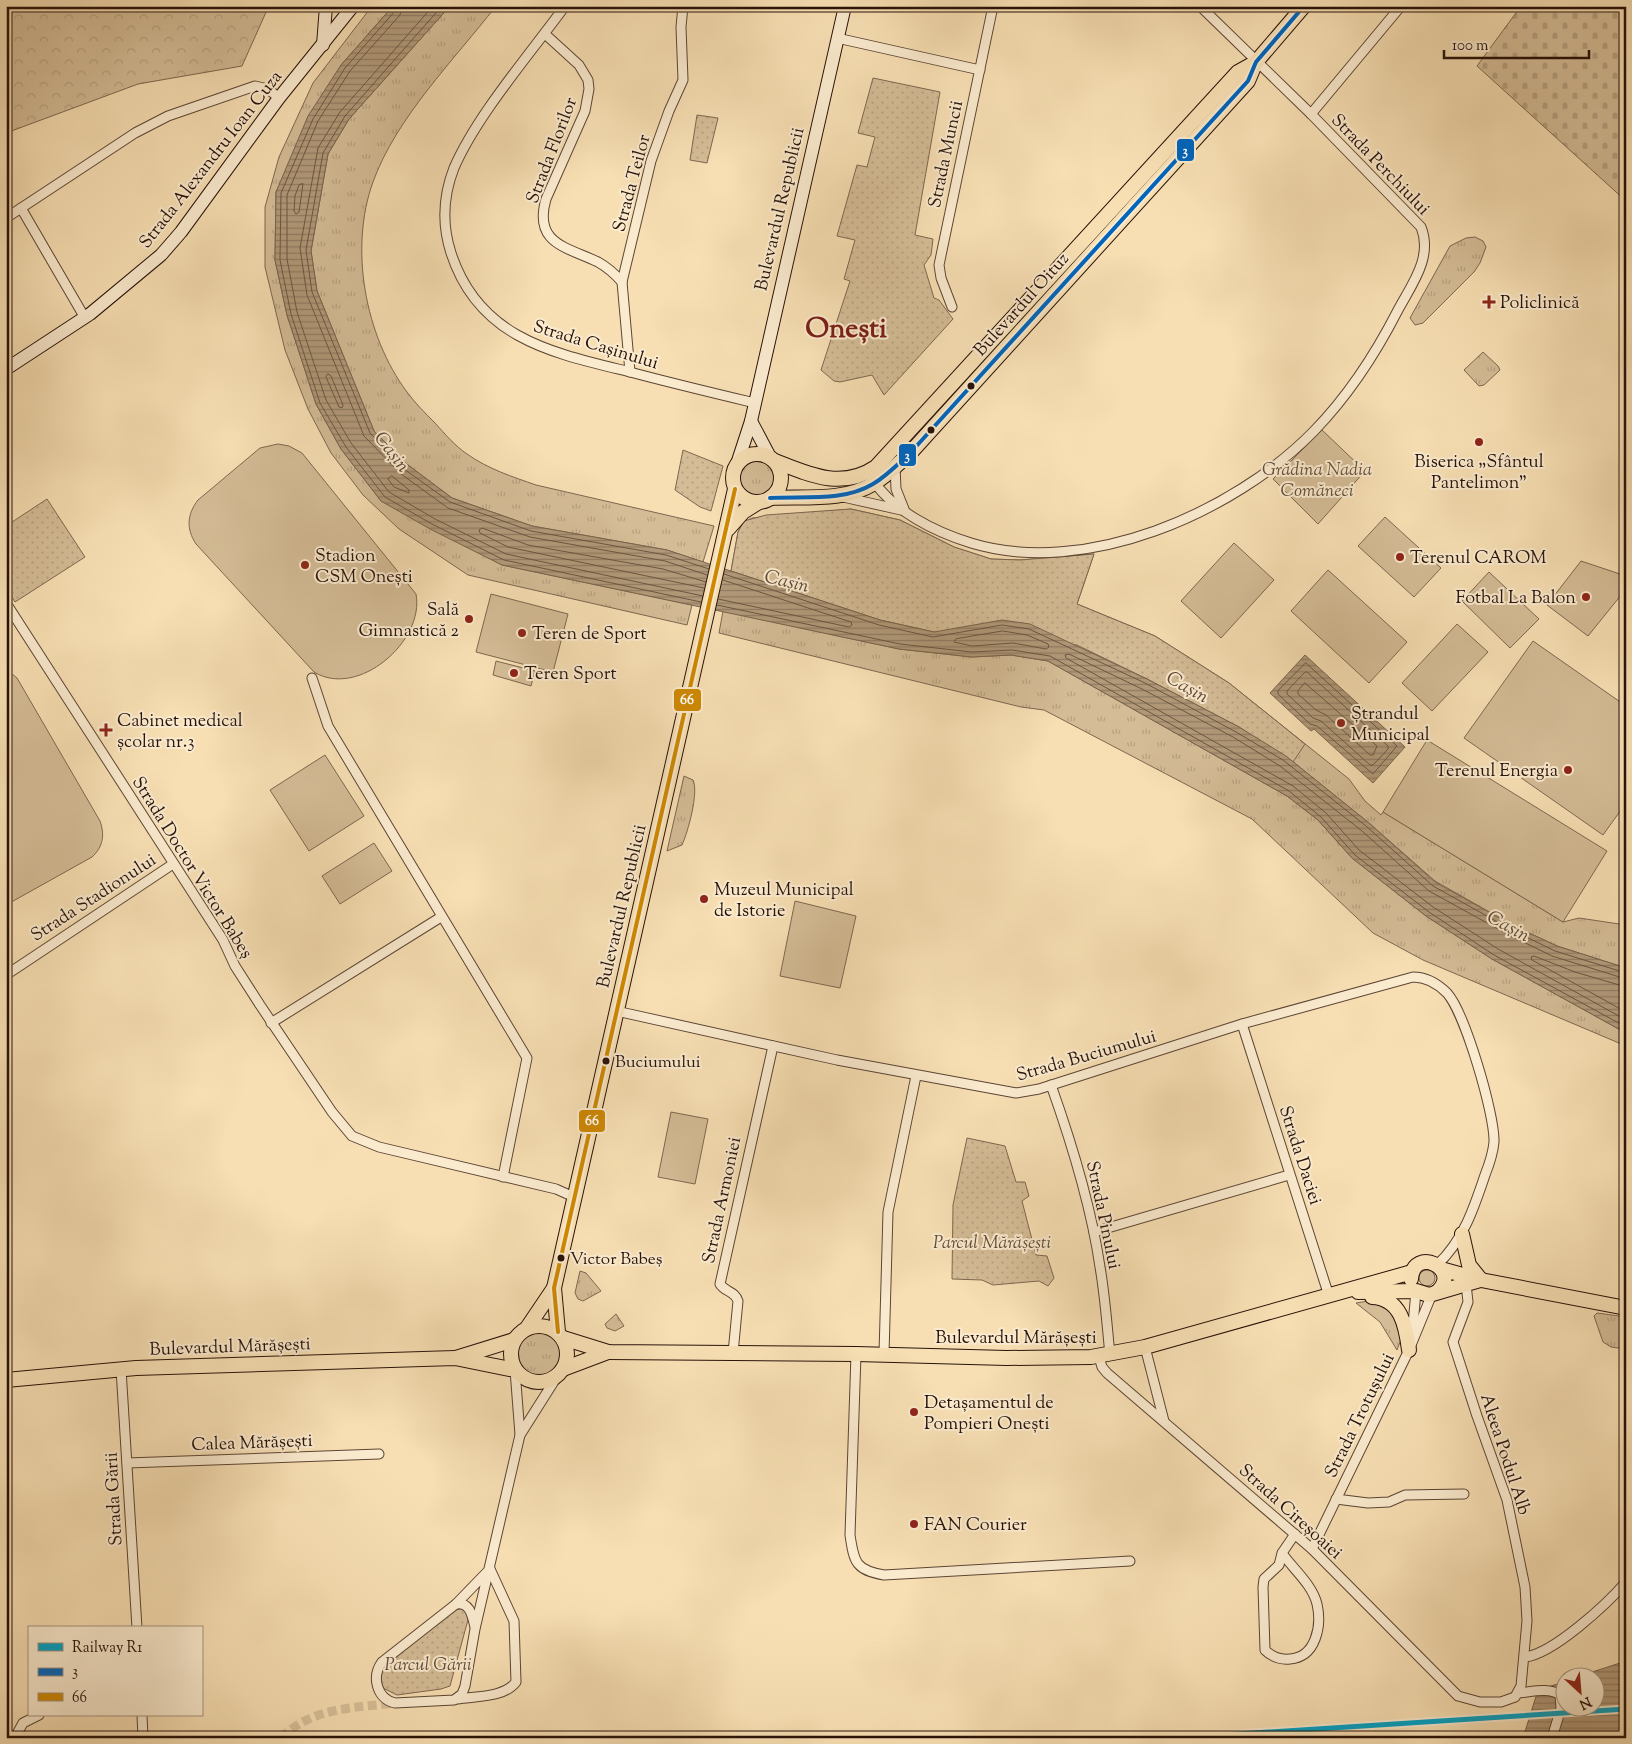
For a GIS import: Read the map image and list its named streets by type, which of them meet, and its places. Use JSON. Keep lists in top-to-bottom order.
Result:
{
  "streets": {
    "main road": [
      "Strada Alexandru Ioan Cuza",
      "Bulevardul Republicii",
      "Bulevardul Oituz",
      "Bulevardul Mărășești"
    ],
    "street": [
      "Strada Florilor",
      "Strada Muncii",
      "Strada Perchiului",
      "Strada Teilor",
      "Strada Cașinului",
      "Strada Doctor Victor Babeș",
      "Strada Stadionului",
      "Strada Buciumului",
      "Strada Daciei",
      "Strada Armoniei",
      "Strada Pinului",
      "Strada Trotușului",
      "Calea Mărășești",
      "Aleea Podul Alb",
      "Strada Gării",
      "Strada Cireșoaiei"
    ]
  },
  "crossings": [
    ["Strada Florilor", "Strada Teilor"],
    ["Strada Florilor", "Strada Cașinului"],
    ["Strada Perchiului", "Bulevardul Oituz"],
    ["Strada Teilor", "Strada Cașinului"],
    ["Bulevardul Republicii", "Bulevardul Oituz"],
    ["Bulevardul Republicii", "Strada Cașinului"],
    ["Bulevardul Republicii", "Strada Doctor Victor Babeș"],
    ["Bulevardul Republicii", "Strada Buciumului"],
    ["Strada Doctor Victor Babeș", "Strada Stadionului"],
    ["Strada Buciumului", "Strada Daciei"],
    ["Strada Buciumului", "Strada Armoniei"],
    ["Strada Buciumului", "Strada Pinului"],
    ["Strada Daciei", "Bulevardul Mărășești"],
    ["Strada Armoniei", "Bulevardul Mărășești"],
    ["Strada Pinului", "Bulevardul Mărășești"],
    ["Strada Pinului", "Strada Cireșoaiei"],
    ["Bulevardul Mărășești", "Strada Trotușului"],
    ["Bulevardul Mărășești", "Strada Gării"],
    ["Bulevardul Mărășești", "Strada Cireșoaiei"],
    ["Strada Trotușului", "Strada Cireșoaiei"],
    ["Calea Mărășești", "Strada Gării"],
    ["Aleea Podul Alb", "Strada Cireșoaiei"]
  ],
  "districts": ["Onești"],
  "water": ["Cașin"],
  "parks": ["Grădina Nadia Comăneci", "Parcul Mărășești", "Parcul Gării"],
  "places": {
    "health": ["Policlinică", "Cabinet medical școlar nr.3"],
    "other": [
      "Biserica „Sfântul Pantelimon”",
      "Terenul CAROM",
      "Stadion CSM Onești",
      "Fotbal La Balon",
      "Sală Gimnastică 2",
      "Teren de Sport",
      "Teren Sport",
      "Ștrandul Municipal",
      "Terenul Energia",
      "Muzeul Municipal de Istorie",
      "Buciumului",
      "Victor Babeș",
      "Detașamentul de Pompieri Onești",
      "FAN Courier"
    ]
  },
  "lines": ["transit line 3", "transit line 66", "rail line R1"],
  "legend": ["Railway R1", "3", "66"],
  "scale_bar": "100 m",
  "north": "bottom right"
}
